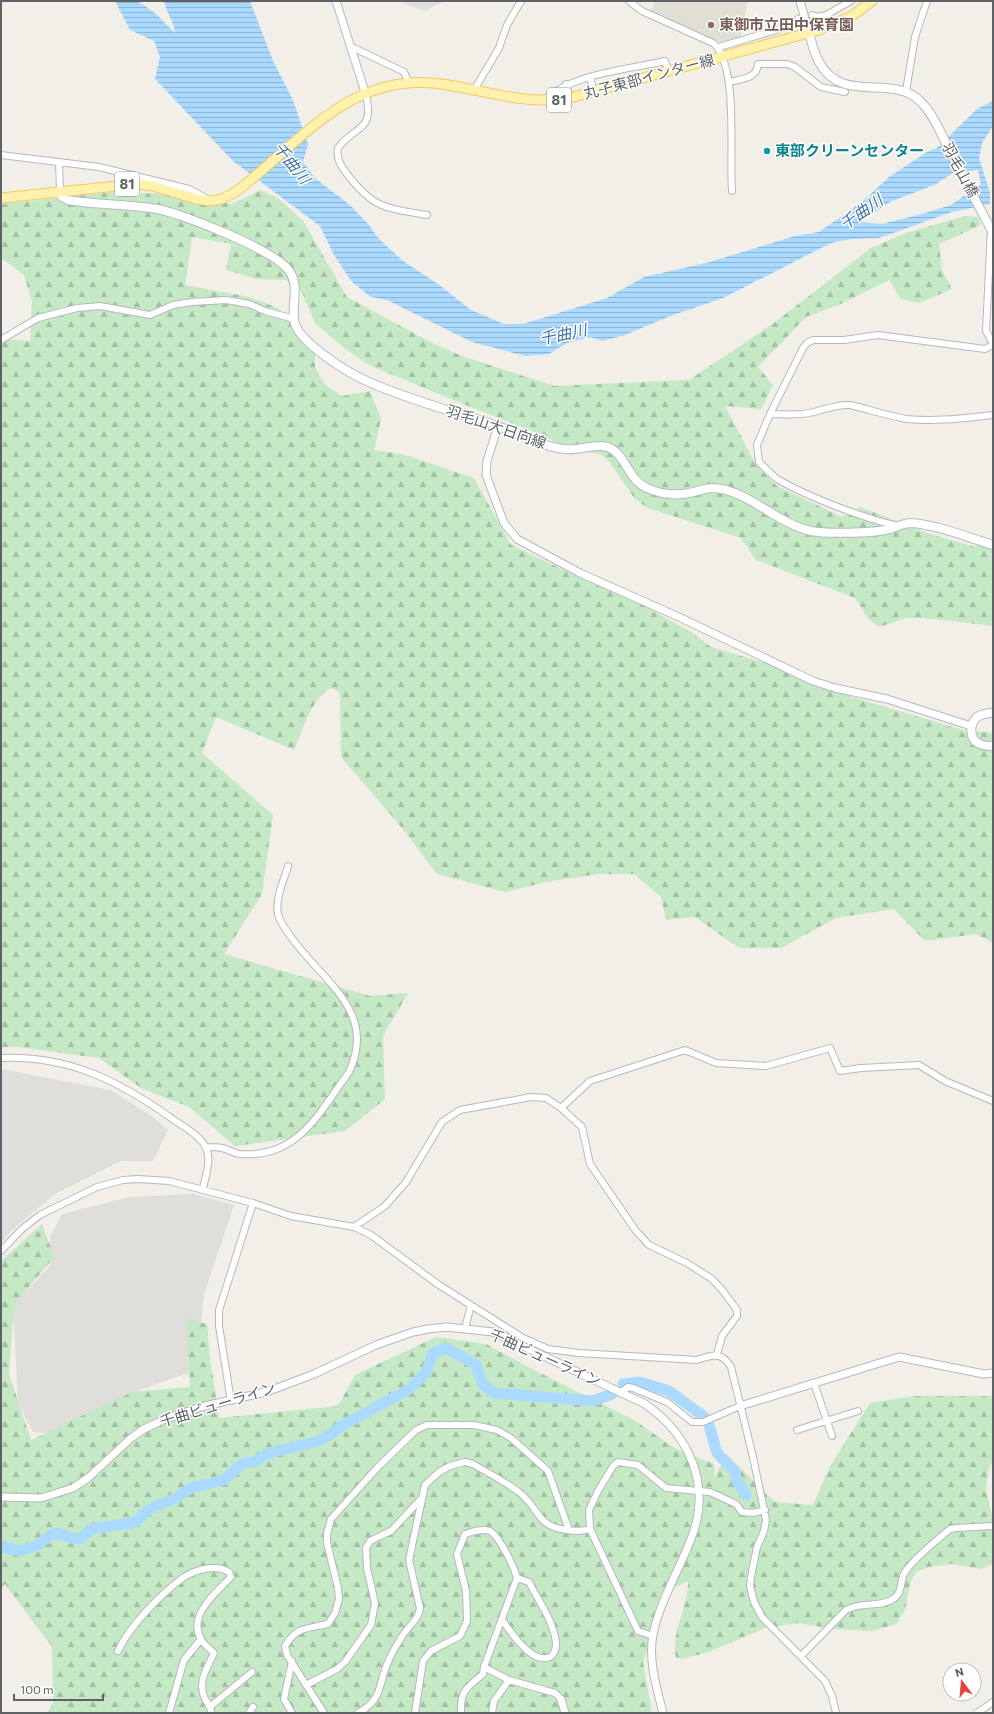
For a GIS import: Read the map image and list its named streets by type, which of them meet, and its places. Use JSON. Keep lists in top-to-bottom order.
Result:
{
  "streets": {
    "main road": [
      "丸子東部インター線",
      "81",
      "羽毛山橋",
      "羽毛山大日向線"
    ],
    "street": ["千曲ビューライン"]
  },
  "water": ["千曲川"],
  "places": ["東御市立田中保育園", "東部クリーンセンター"],
  "scale_bar": "100 m",
  "north": "top"
}
